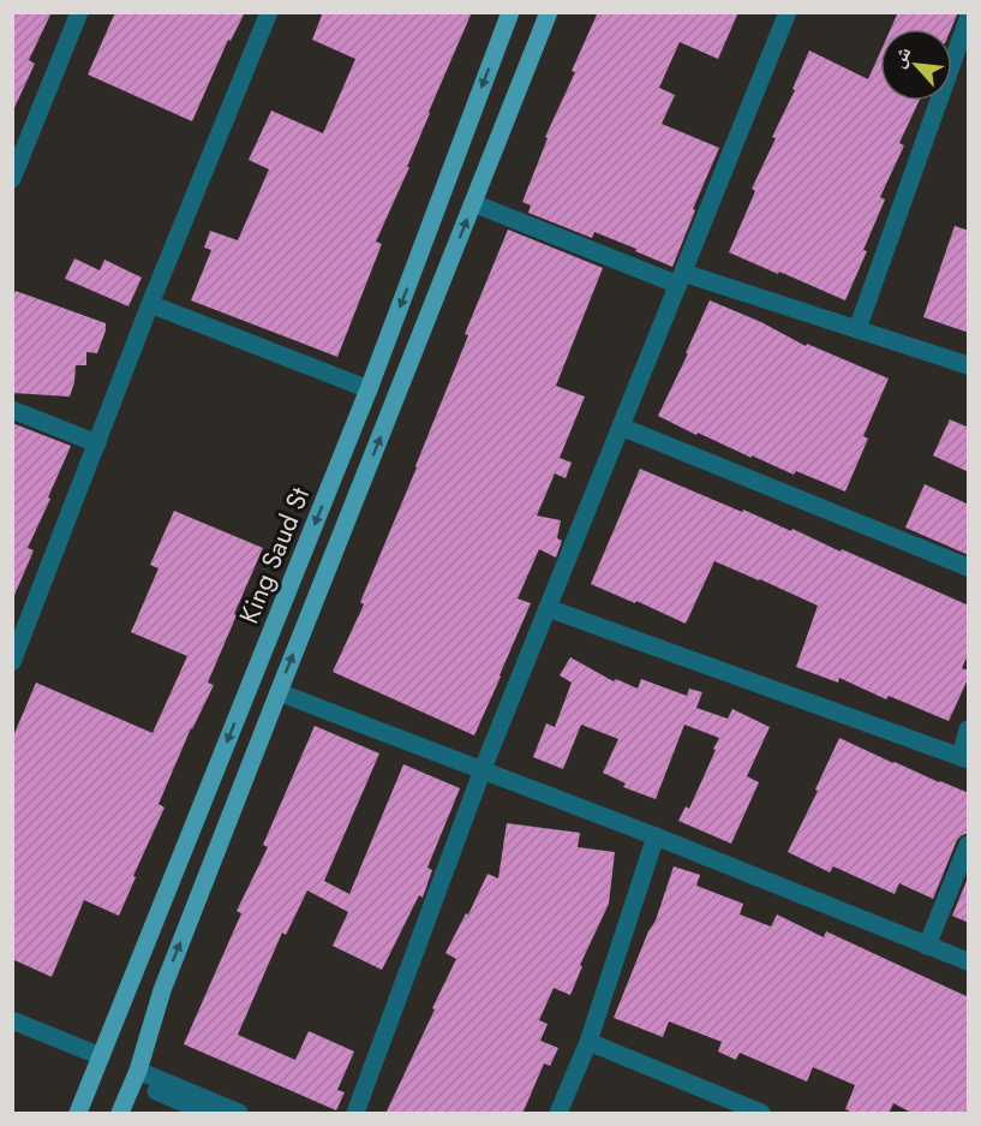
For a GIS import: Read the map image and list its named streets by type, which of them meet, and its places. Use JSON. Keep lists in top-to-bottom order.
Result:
{
  "streets": {
    "main road": ["King Saud St"]
  },
  "north": "top left"
}
